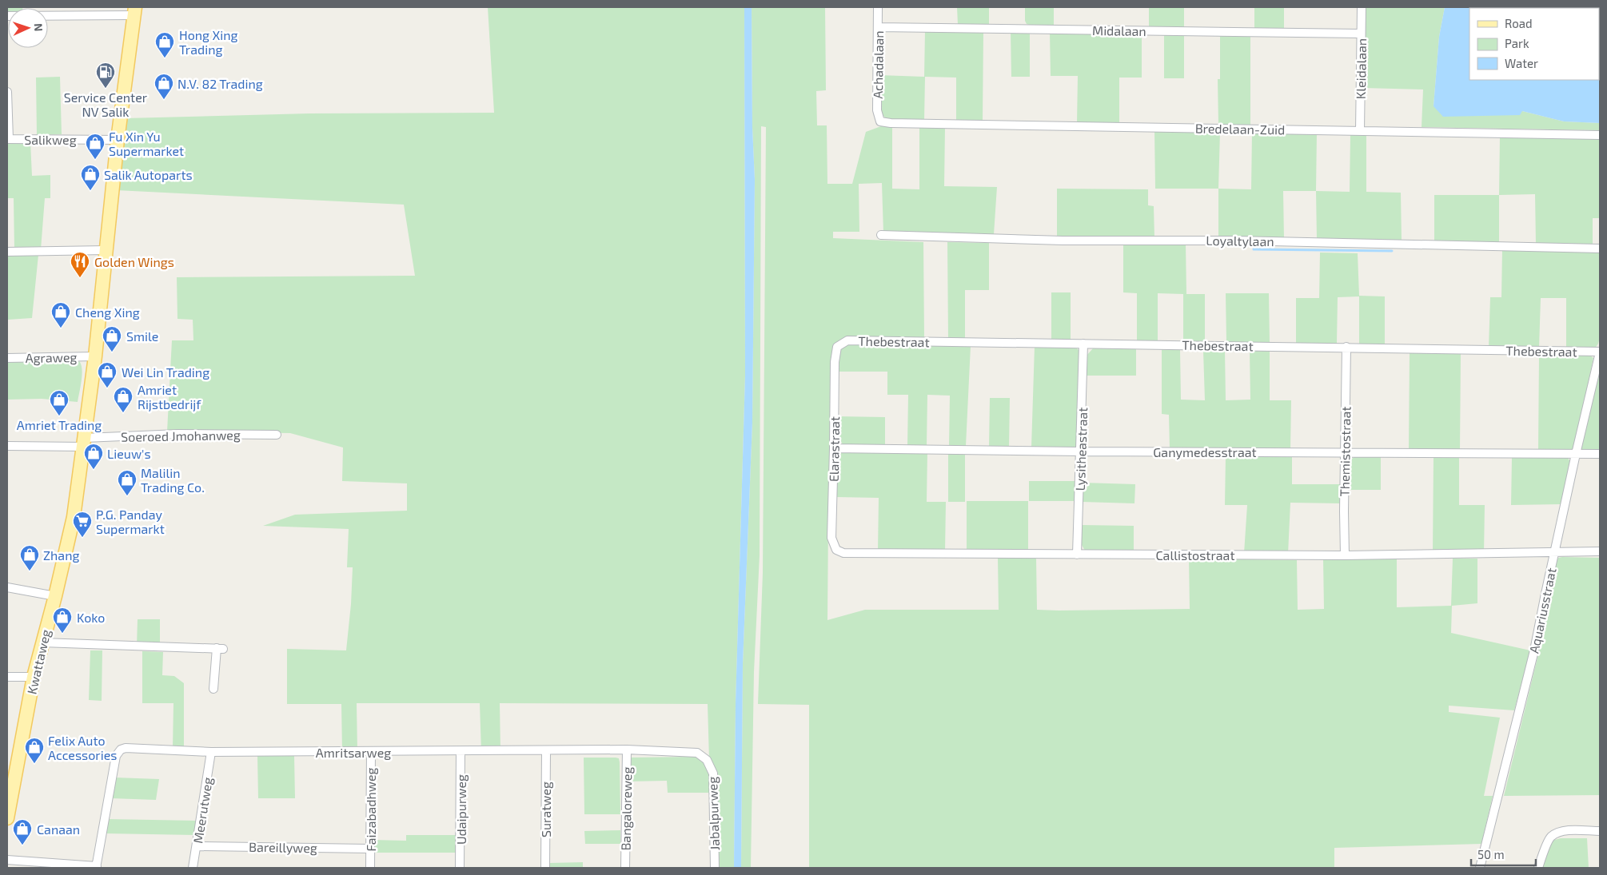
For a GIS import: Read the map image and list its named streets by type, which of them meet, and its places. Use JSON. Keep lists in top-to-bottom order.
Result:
{
  "streets": {
    "main road": ["Kwattaweg"],
    "street": [
      "Midalaan",
      "Achadalaan",
      "Kleidalaan",
      "Bredelaan-Zuid",
      "Salikweg",
      "Loyaltylaan",
      "Thebestraat",
      "Agraweg",
      "Soeroed Jmohanweg",
      "Elarastraat",
      "Lysitheastraat",
      "Ganymedesstraat",
      "Themistostraat",
      "Callistostraat",
      "Aquariusstraat",
      "Amritsarweg",
      "Bangaloreweg",
      "Faizabadhweg",
      "Udaipurweg",
      "Suratweg",
      "Meerutweg",
      "Jabalpurweg",
      "Bareillyweg"
    ]
  },
  "crossings": [
    ["Midalaan", "Achadalaan"],
    ["Midalaan", "Kleidalaan"],
    ["Achadalaan", "Bredelaan-Zuid"],
    ["Kleidalaan", "Bredelaan-Zuid"],
    ["Salikweg", "Kwattaweg"],
    ["Thebestraat", "Elarastraat"],
    ["Thebestraat", "Lysitheastraat"],
    ["Thebestraat", "Themistostraat"],
    ["Thebestraat", "Aquariusstraat"],
    ["Agraweg", "Kwattaweg"],
    ["Soeroed Jmohanweg", "Kwattaweg"],
    ["Elarastraat", "Ganymedesstraat"],
    ["Elarastraat", "Callistostraat"],
    ["Lysitheastraat", "Ganymedesstraat"],
    ["Lysitheastraat", "Callistostraat"],
    ["Ganymedesstraat", "Themistostraat"],
    ["Ganymedesstraat", "Aquariusstraat"],
    ["Themistostraat", "Callistostraat"],
    ["Callistostraat", "Aquariusstraat"],
    ["Amritsarweg", "Bangaloreweg"],
    ["Amritsarweg", "Faizabadhweg"],
    ["Amritsarweg", "Udaipurweg"],
    ["Amritsarweg", "Suratweg"],
    ["Amritsarweg", "Meerutweg"],
    ["Amritsarweg", "Jabalpurweg"],
    ["Faizabadhweg", "Bareillyweg"],
    ["Meerutweg", "Bareillyweg"]
  ],
  "places": {
    "shop": [
      "Hong Xing Trading",
      "N.V. 82 Trading",
      "Fu Xin Yu Supermarket",
      "Salik Autoparts",
      "Cheng Xing",
      "Smile",
      "Wei Lin Trading",
      "Amriet Rijstbedrijf",
      "Amriet Trading",
      "Lieuw's",
      "Malilin Trading Co.",
      "Zhang",
      "Koko",
      "Felix Auto Accessories",
      "Canaan"
    ],
    "fuel station": ["Service Center NV Salik"],
    "restaurant": ["Golden Wings"],
    "supermarket": ["P.G. Panday Supermarkt"]
  },
  "legend": ["Road", "Park", "Water"],
  "scale_bar": "50 m",
  "north": "right"
}
